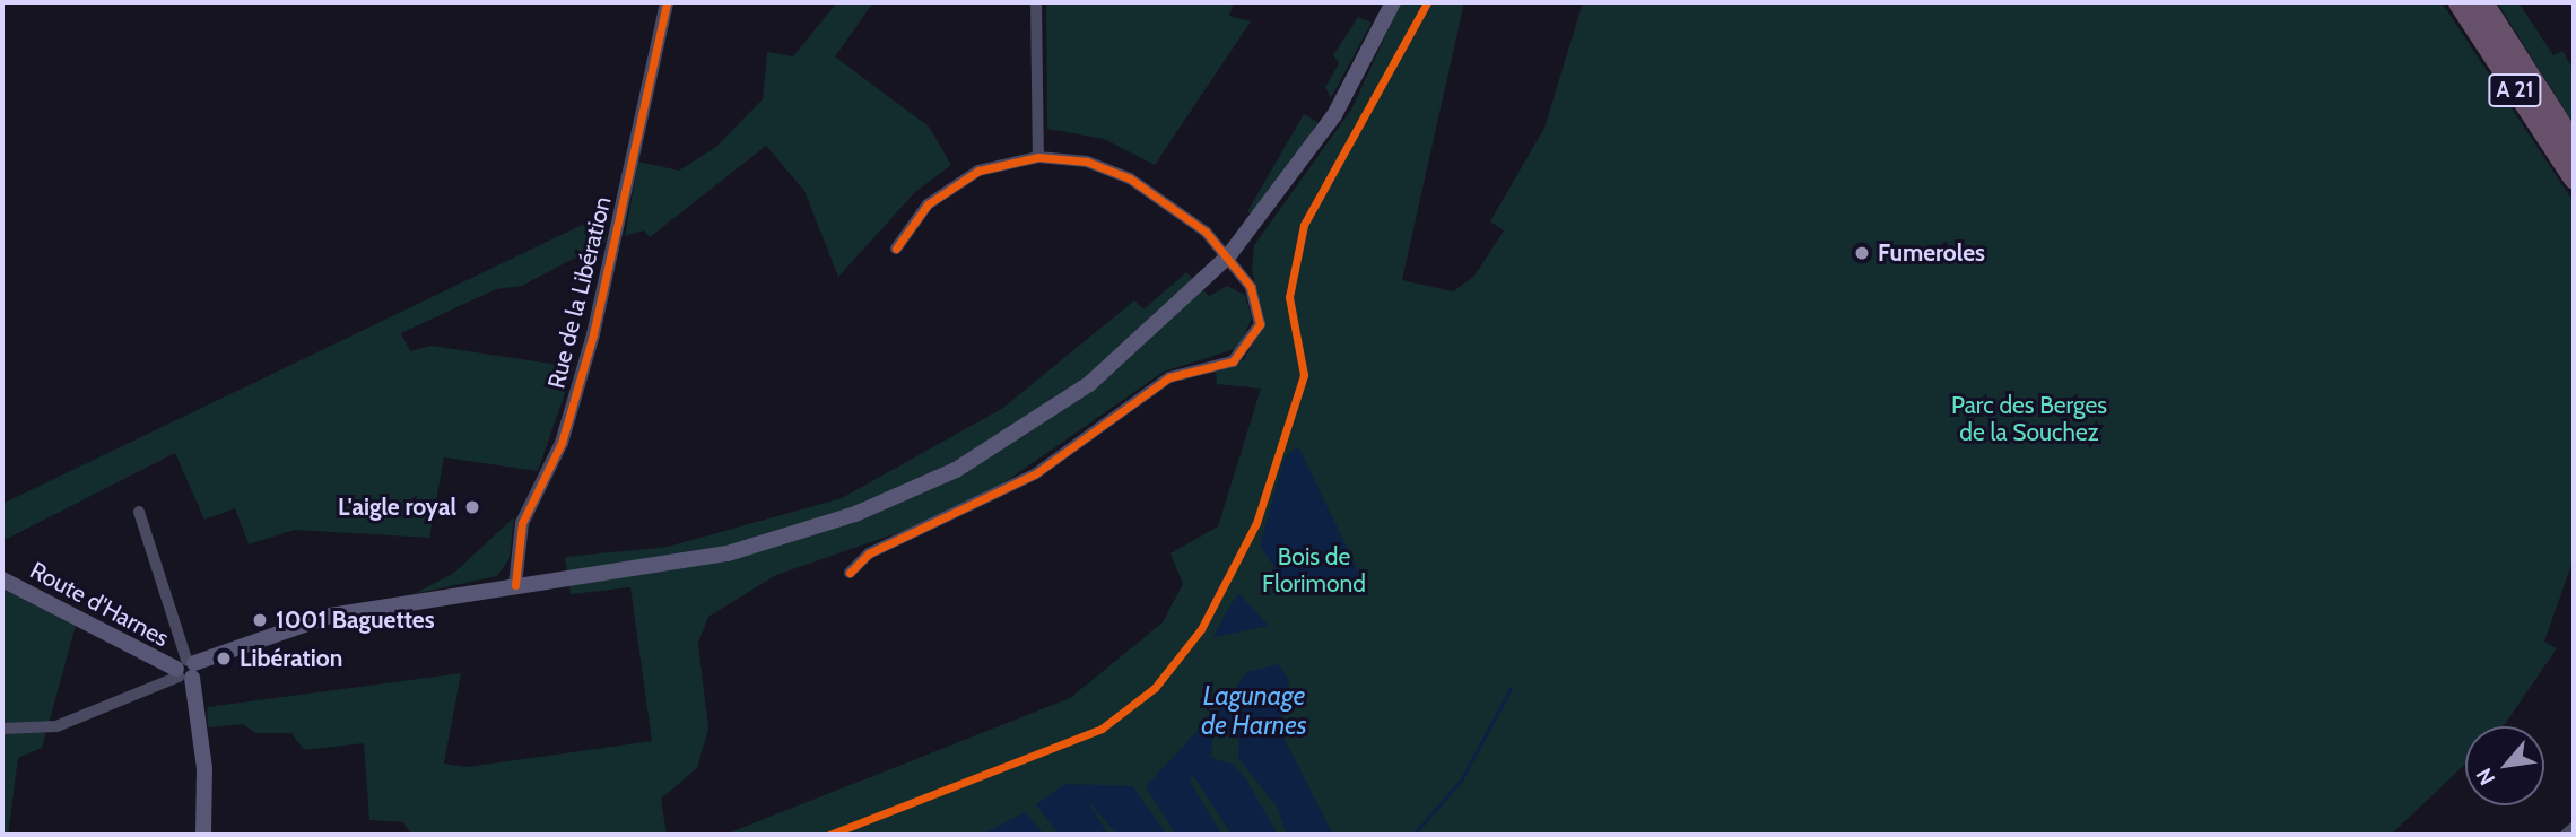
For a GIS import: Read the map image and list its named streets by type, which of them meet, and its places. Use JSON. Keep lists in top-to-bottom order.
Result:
{
  "streets": {
    "highway": ["A 21"],
    "main road": ["Route d'Harnes"],
    "street": ["Rue de la Libération"]
  },
  "water": ["Lagunage de Harnes"],
  "parks": ["Parc des Berges de la Souchez", "Bois de Florimond"],
  "places": [
    "Fumeroles",
    "L'aigle royal",
    "1001 Baguettes",
    "Libération"
  ],
  "north": "bottom left"
}
